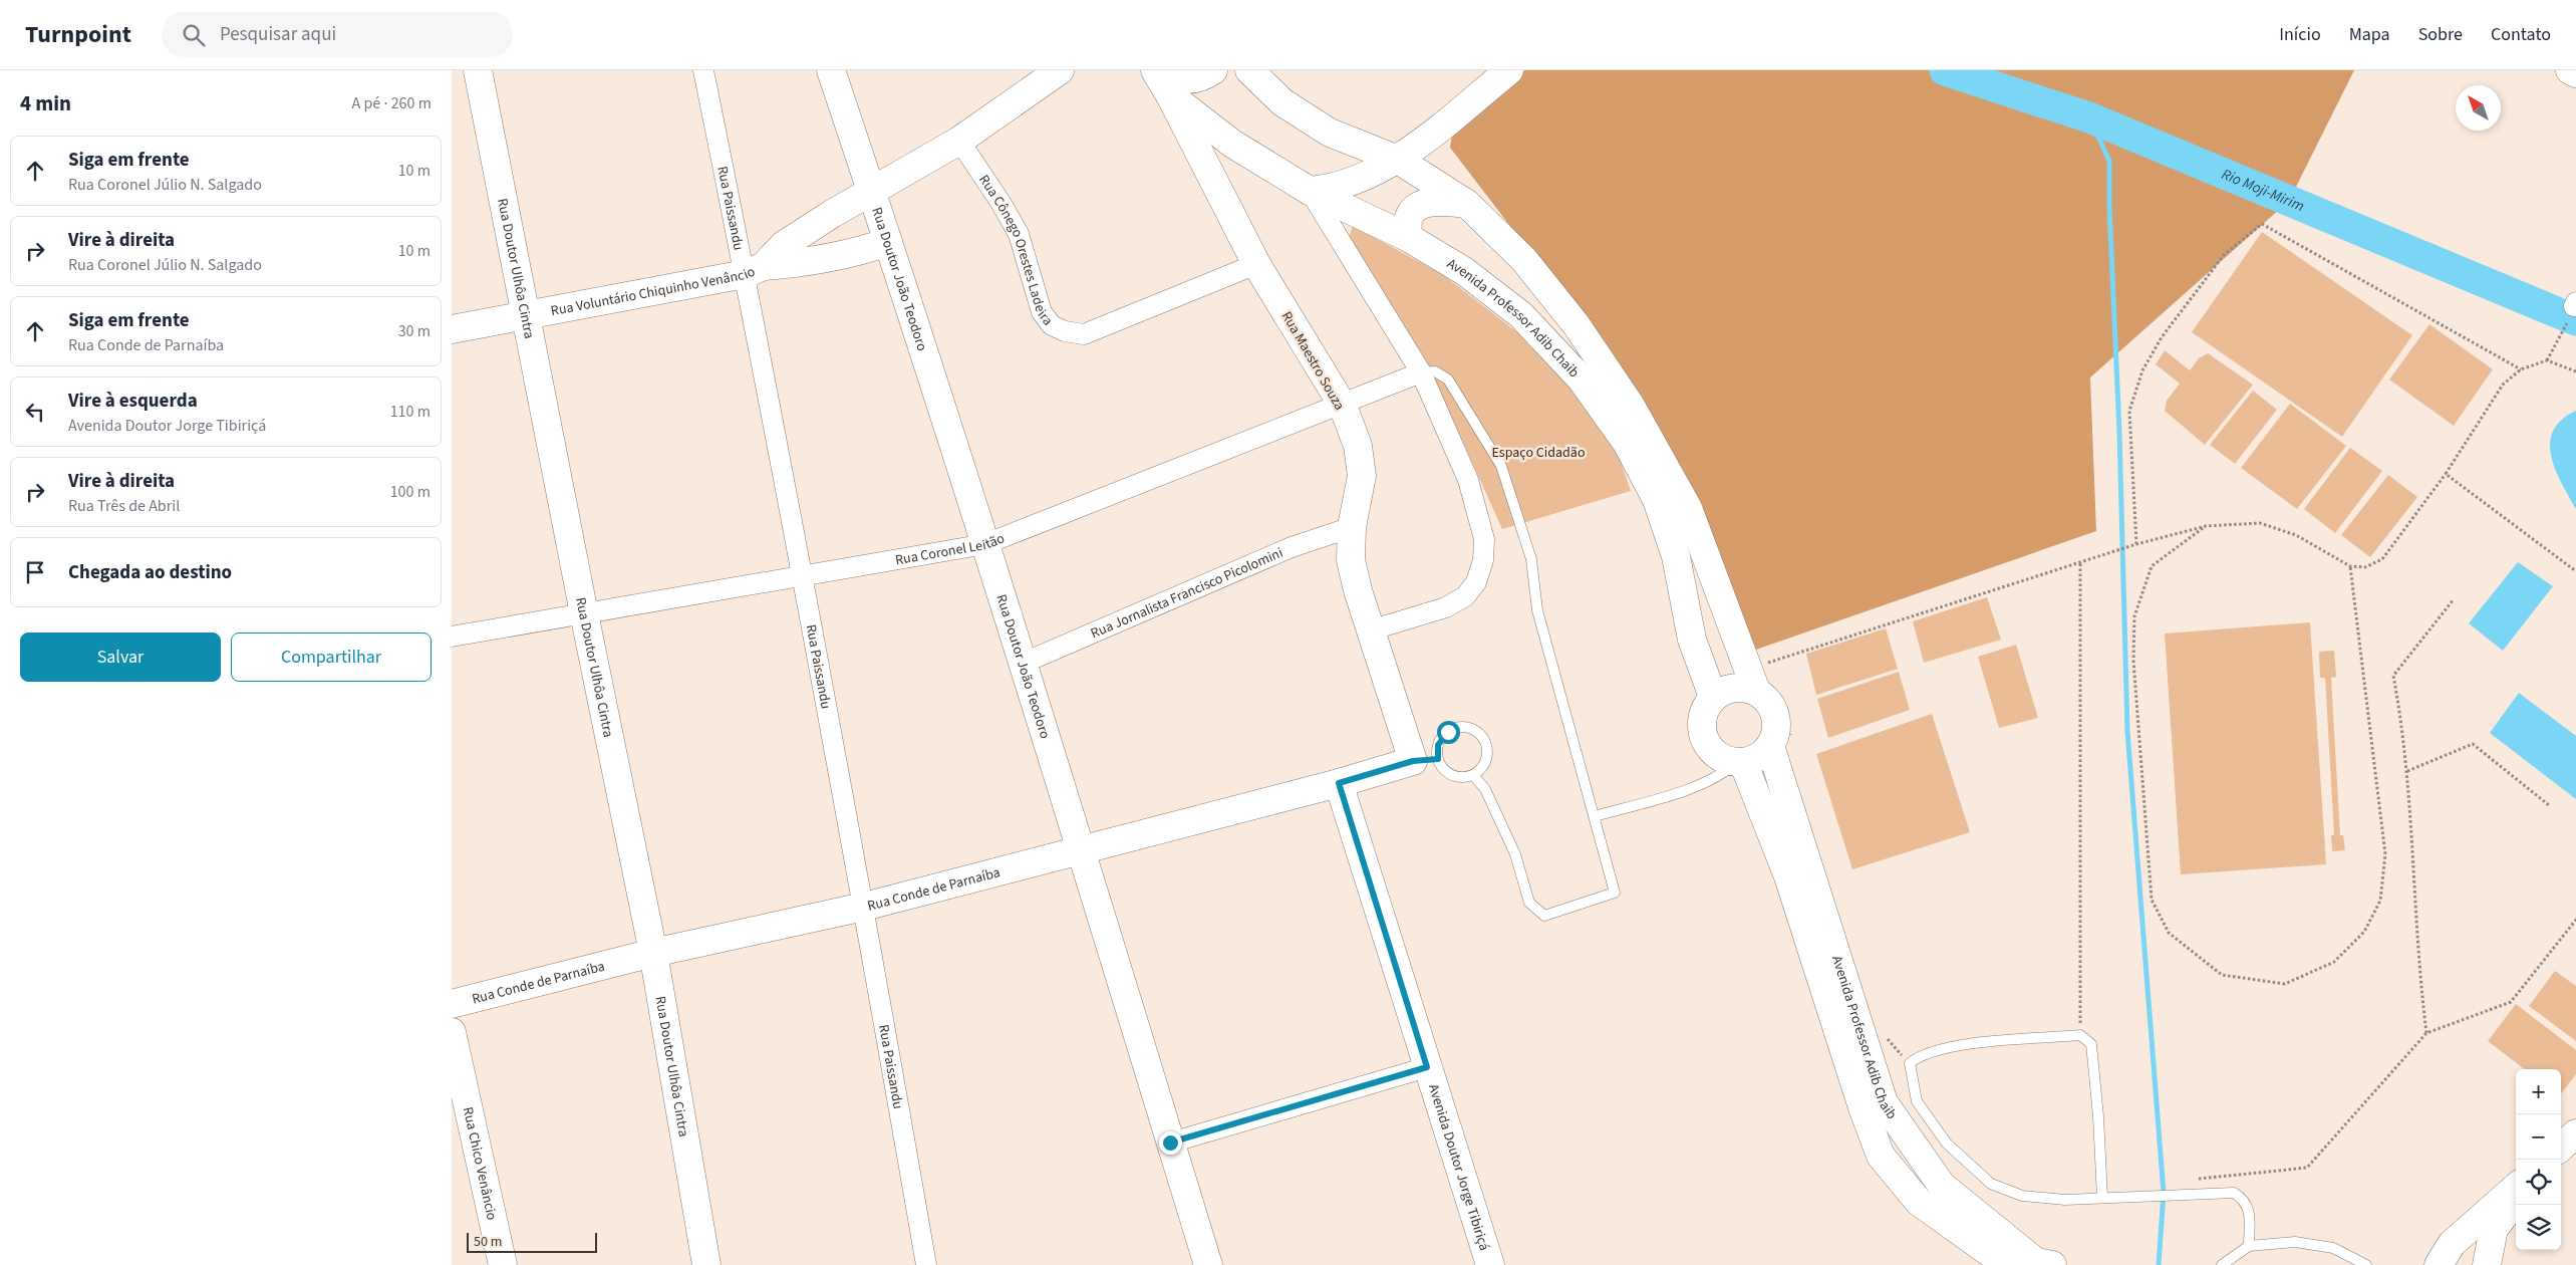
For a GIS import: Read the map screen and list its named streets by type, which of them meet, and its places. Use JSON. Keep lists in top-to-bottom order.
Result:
{
  "streets": {
    "street": [
      "Rua Paissandu",
      "Rua Cônego Orestes Ladeira",
      "Rua Doutor Ulhôa Cintra",
      "Rua Doutor João Teodoro",
      "Rua Voluntário Chiquinho Venâncio",
      "Avenida Professor Adib Chaib",
      "Rua Maestro Souza",
      "Rua Coronel Leitão",
      "Rua Jornalista Francisco Picolomini",
      "Rua Conde de Parnaíba",
      "Rua Chico Venâncio",
      "Avenida Doutor Jorge Tibiriçá"
    ]
  },
  "crossings": [
    ["Rua Paissandu", "Rua Voluntário Chiquinho Venâncio"],
    ["Rua Paissandu", "Rua Coronel Leitão"],
    ["Rua Paissandu", "Rua Conde de Parnaíba"],
    ["Rua Cônego Orestes Ladeira", "Rua Voluntário Chiquinho Venâncio"],
    ["Rua Cônego Orestes Ladeira", "Rua Maestro Souza"],
    ["Rua Doutor Ulhôa Cintra", "Rua Voluntário Chiquinho Venâncio"],
    ["Rua Doutor Ulhôa Cintra", "Rua Coronel Leitão"],
    ["Rua Doutor Ulhôa Cintra", "Rua Conde de Parnaíba"],
    ["Rua Doutor João Teodoro", "Rua Voluntário Chiquinho Venâncio"],
    ["Rua Doutor João Teodoro", "Rua Coronel Leitão"],
    ["Rua Doutor João Teodoro", "Rua Jornalista Francisco Picolomini"],
    ["Rua Doutor João Teodoro", "Rua Conde de Parnaíba"],
    ["Avenida Professor Adib Chaib", "Rua Maestro Souza"],
    ["Rua Maestro Souza", "Rua Coronel Leitão"],
    ["Rua Maestro Souza", "Rua Jornalista Francisco Picolomini"],
    ["Rua Maestro Souza", "Rua Conde de Parnaíba"],
    ["Rua Conde de Parnaíba", "Avenida Doutor Jorge Tibiriçá"]
  ],
  "water": ["Rio Moji-Mirim"],
  "parks": ["Espaço Cidadão"],
  "scale_bar": "50 m",
  "north": "top left",
  "page": {
    "header": "Turnpoint",
    "search": "Pesquisar aqui",
    "nav": [
      "Início",
      "Mapa",
      "Sobre",
      "Contato"
    ],
    "heading": ["4 min", "A pé · 260 m"],
    "list": [
      ["Siga em frente", "Rua Coronel Júlio N. Salgado", "10 m"],
      ["Vire à direita", "Rua Coronel Júlio N. Salgado", "10 m"],
      ["Siga em frente", "Rua Conde de Parnaíba", "30 m"],
      ["Vire à esquerda", "Avenida Doutor Jorge Tibiriçá", "110 m"],
      ["Vire à direita", "Rua Três de Abril", "100 m"],
      "Chegada ao destino"
    ],
    "buttons": ["Salvar", "Compartilhar"],
    "map_buttons": ["+", "−"],
    "scale": "50 m"
  }
}
